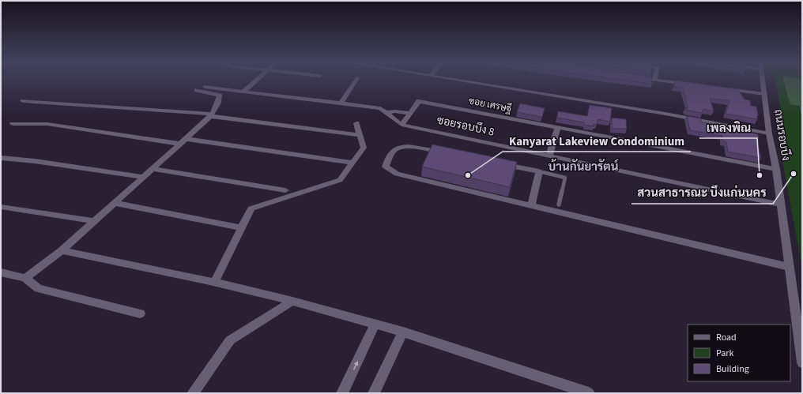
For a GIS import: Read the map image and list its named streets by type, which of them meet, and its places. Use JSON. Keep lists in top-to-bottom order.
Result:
{
  "streets": {
    "street": ["ซอย เศรษฐี", "ซอยรอบบึง 8", "ถนนรอบบึง"]
  },
  "crossings": [
    ["ซอย เศรษฐี", "ถนนรอบบึง"],
    ["ซอยรอบบึง 8", "ถนนรอบบึง"]
  ],
  "districts": ["บ้านกันยารัตน์"],
  "places": ["สวนสาธารณะ บึงแก่นนคร", "Kanyarat Lakeview Condominium", "เพลงพิณ"],
  "legend": ["Road", "Park", "Building"]
}
